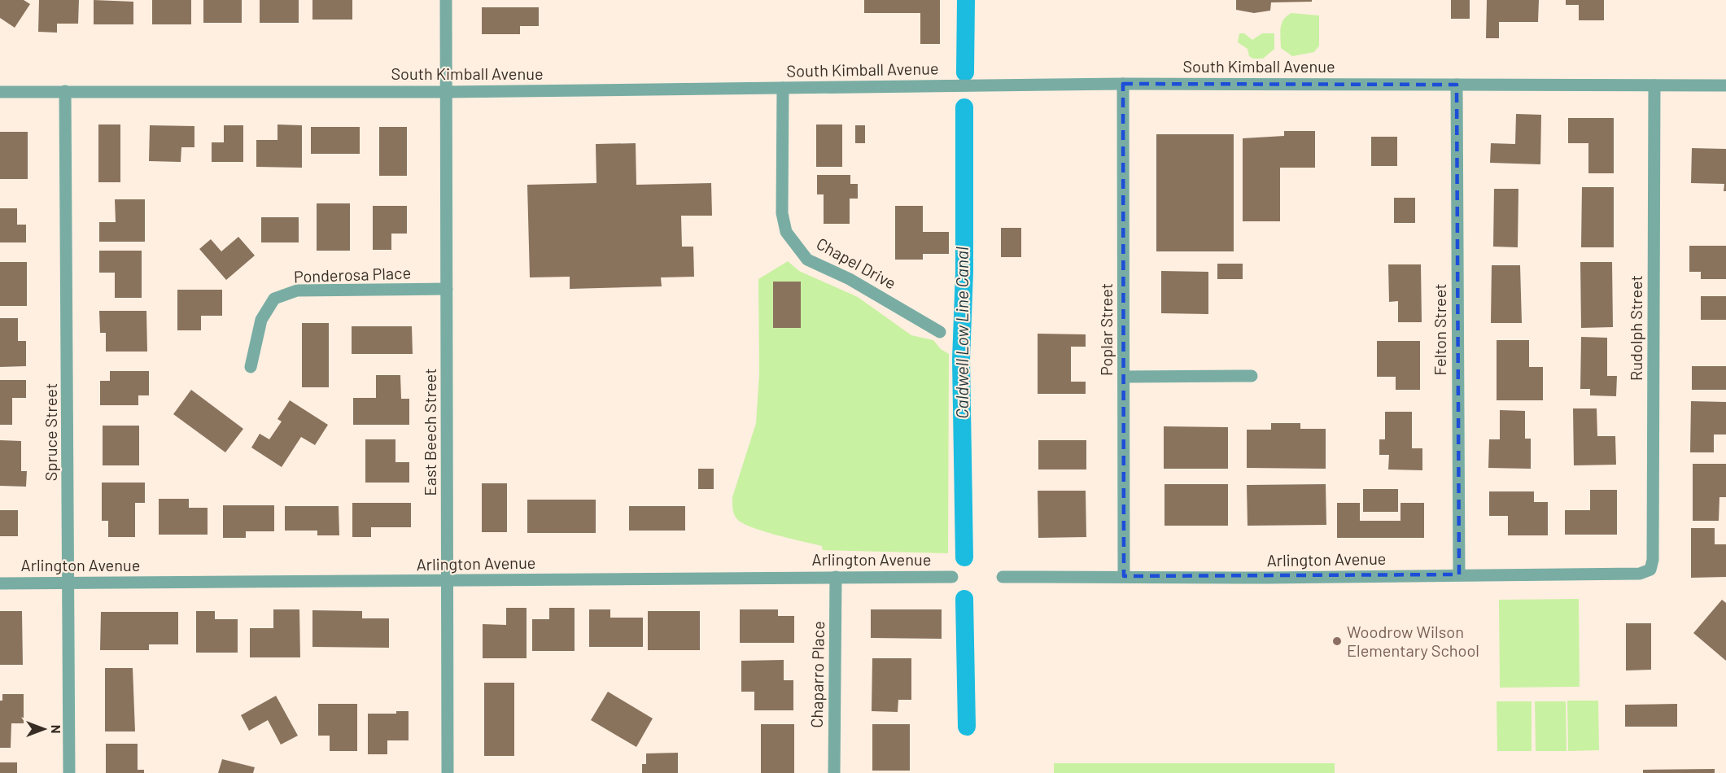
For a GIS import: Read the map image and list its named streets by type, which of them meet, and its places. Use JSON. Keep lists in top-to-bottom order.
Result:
{
  "streets": {
    "street": [
      "South Kimball Avenue",
      "Chapel Drive",
      "Ponderosa Place",
      "Rudolph Street",
      "Poplar Street",
      "Felton Street",
      "Spruce Street",
      "East Beech Street",
      "Arlington Avenue",
      "Chaparro Place"
    ]
  },
  "crossings": [
    ["South Kimball Avenue", "Chapel Drive"],
    ["South Kimball Avenue", "Rudolph Street"],
    ["South Kimball Avenue", "Poplar Street"],
    ["South Kimball Avenue", "Felton Street"],
    ["South Kimball Avenue", "Spruce Street"],
    ["South Kimball Avenue", "East Beech Street"],
    ["Ponderosa Place", "East Beech Street"],
    ["Rudolph Street", "Arlington Avenue"],
    ["Poplar Street", "Arlington Avenue"],
    ["Felton Street", "Arlington Avenue"],
    ["Spruce Street", "Arlington Avenue"],
    ["East Beech Street", "Arlington Avenue"],
    ["Arlington Avenue", "Chaparro Place"]
  ],
  "water": ["Caldwell Low Line Canal"],
  "places": ["Woodrow Wilson Elementary School"],
  "north": "right"
}
